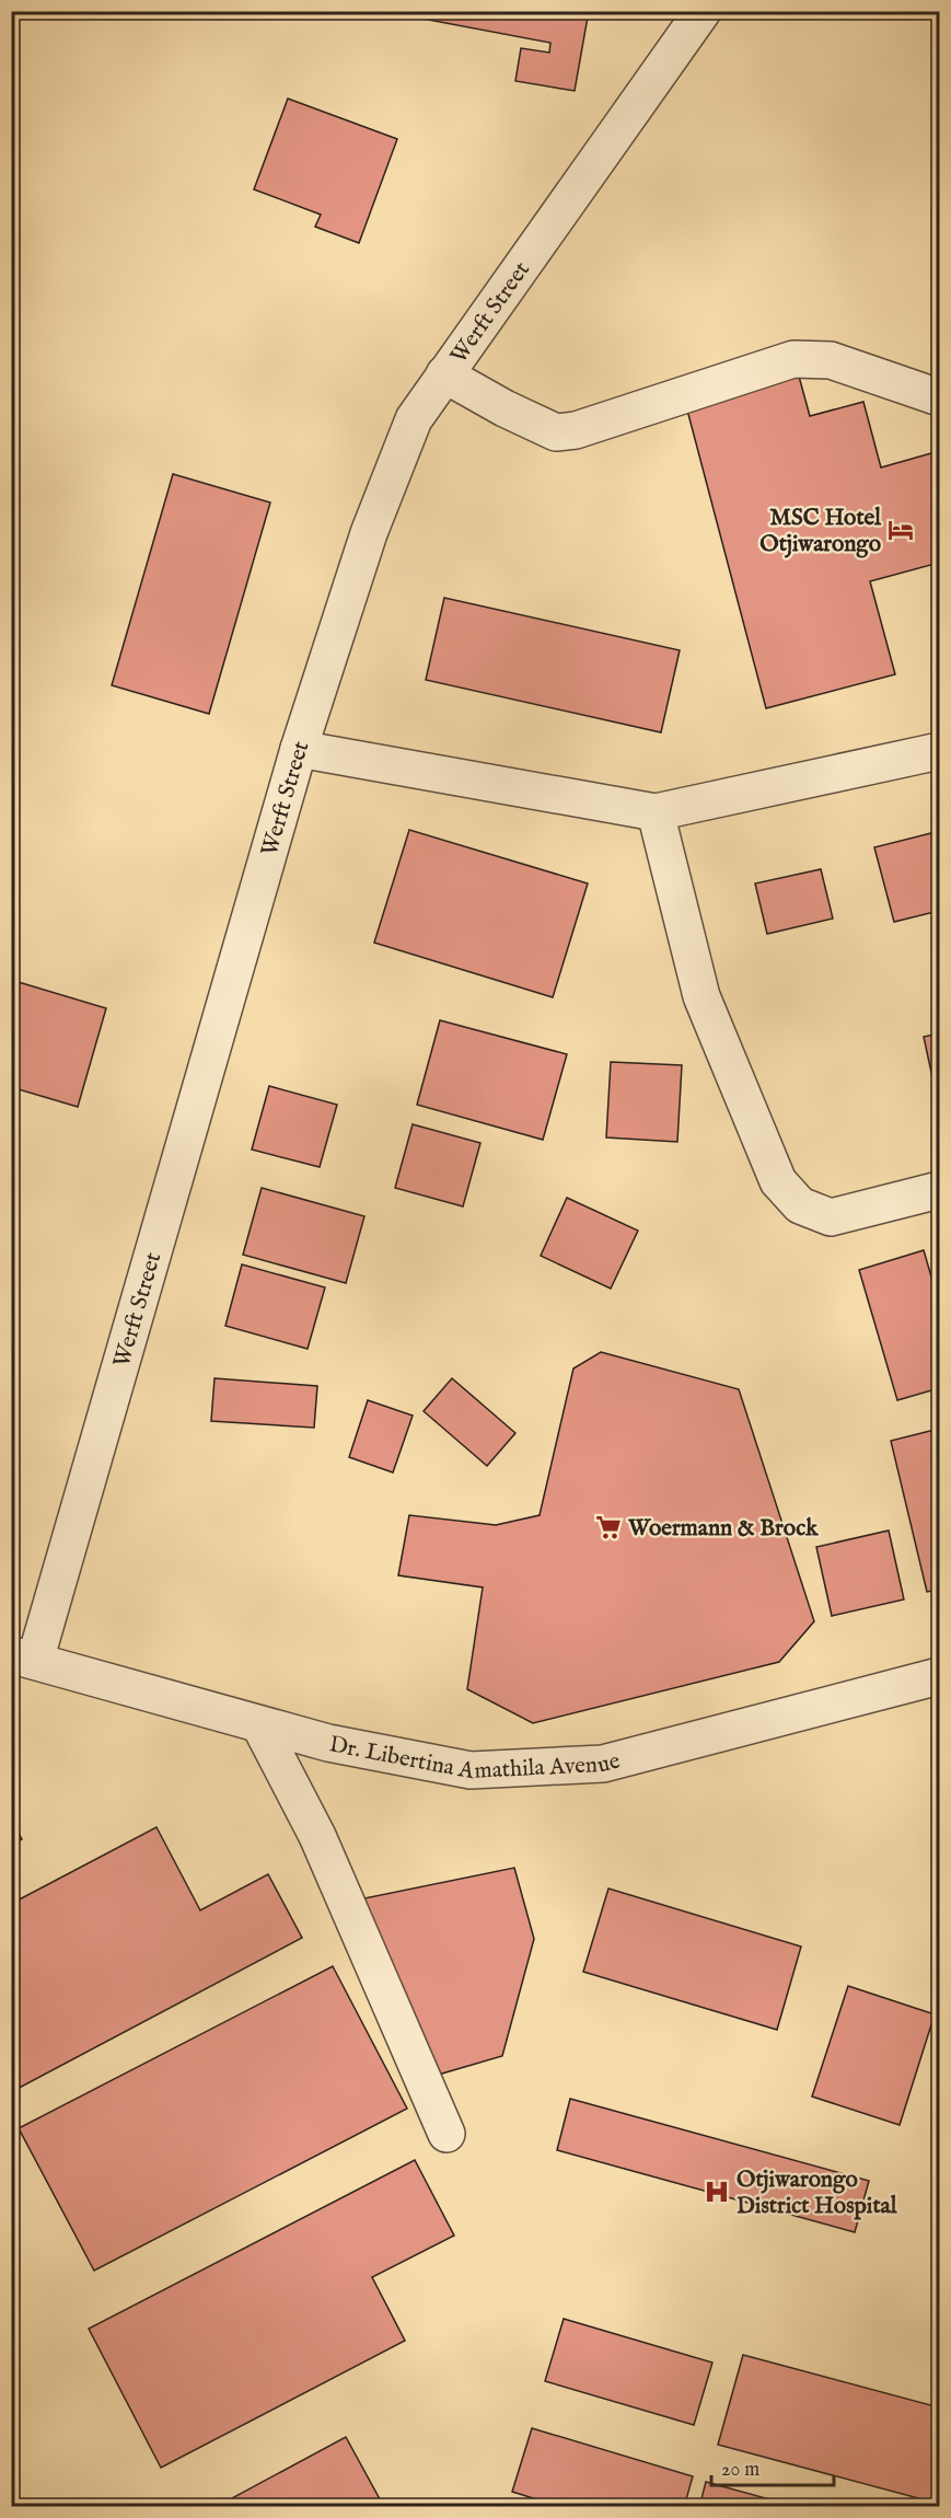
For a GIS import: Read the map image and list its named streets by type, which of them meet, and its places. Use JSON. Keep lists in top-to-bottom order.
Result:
{
  "streets": {
    "street": ["Werft Street", "Dr. Libertina Amathila Avenue"]
  },
  "crossings": [
    ["Werft Street", "Dr. Libertina Amathila Avenue"]
  ],
  "places": {
    "hotel": ["MSC Hotel Otjiwarongo"],
    "supermarket": ["Woermann & Brock"],
    "hospital": ["Otjiwarongo District Hospital"]
  },
  "scale_bar": "20 m"
}
